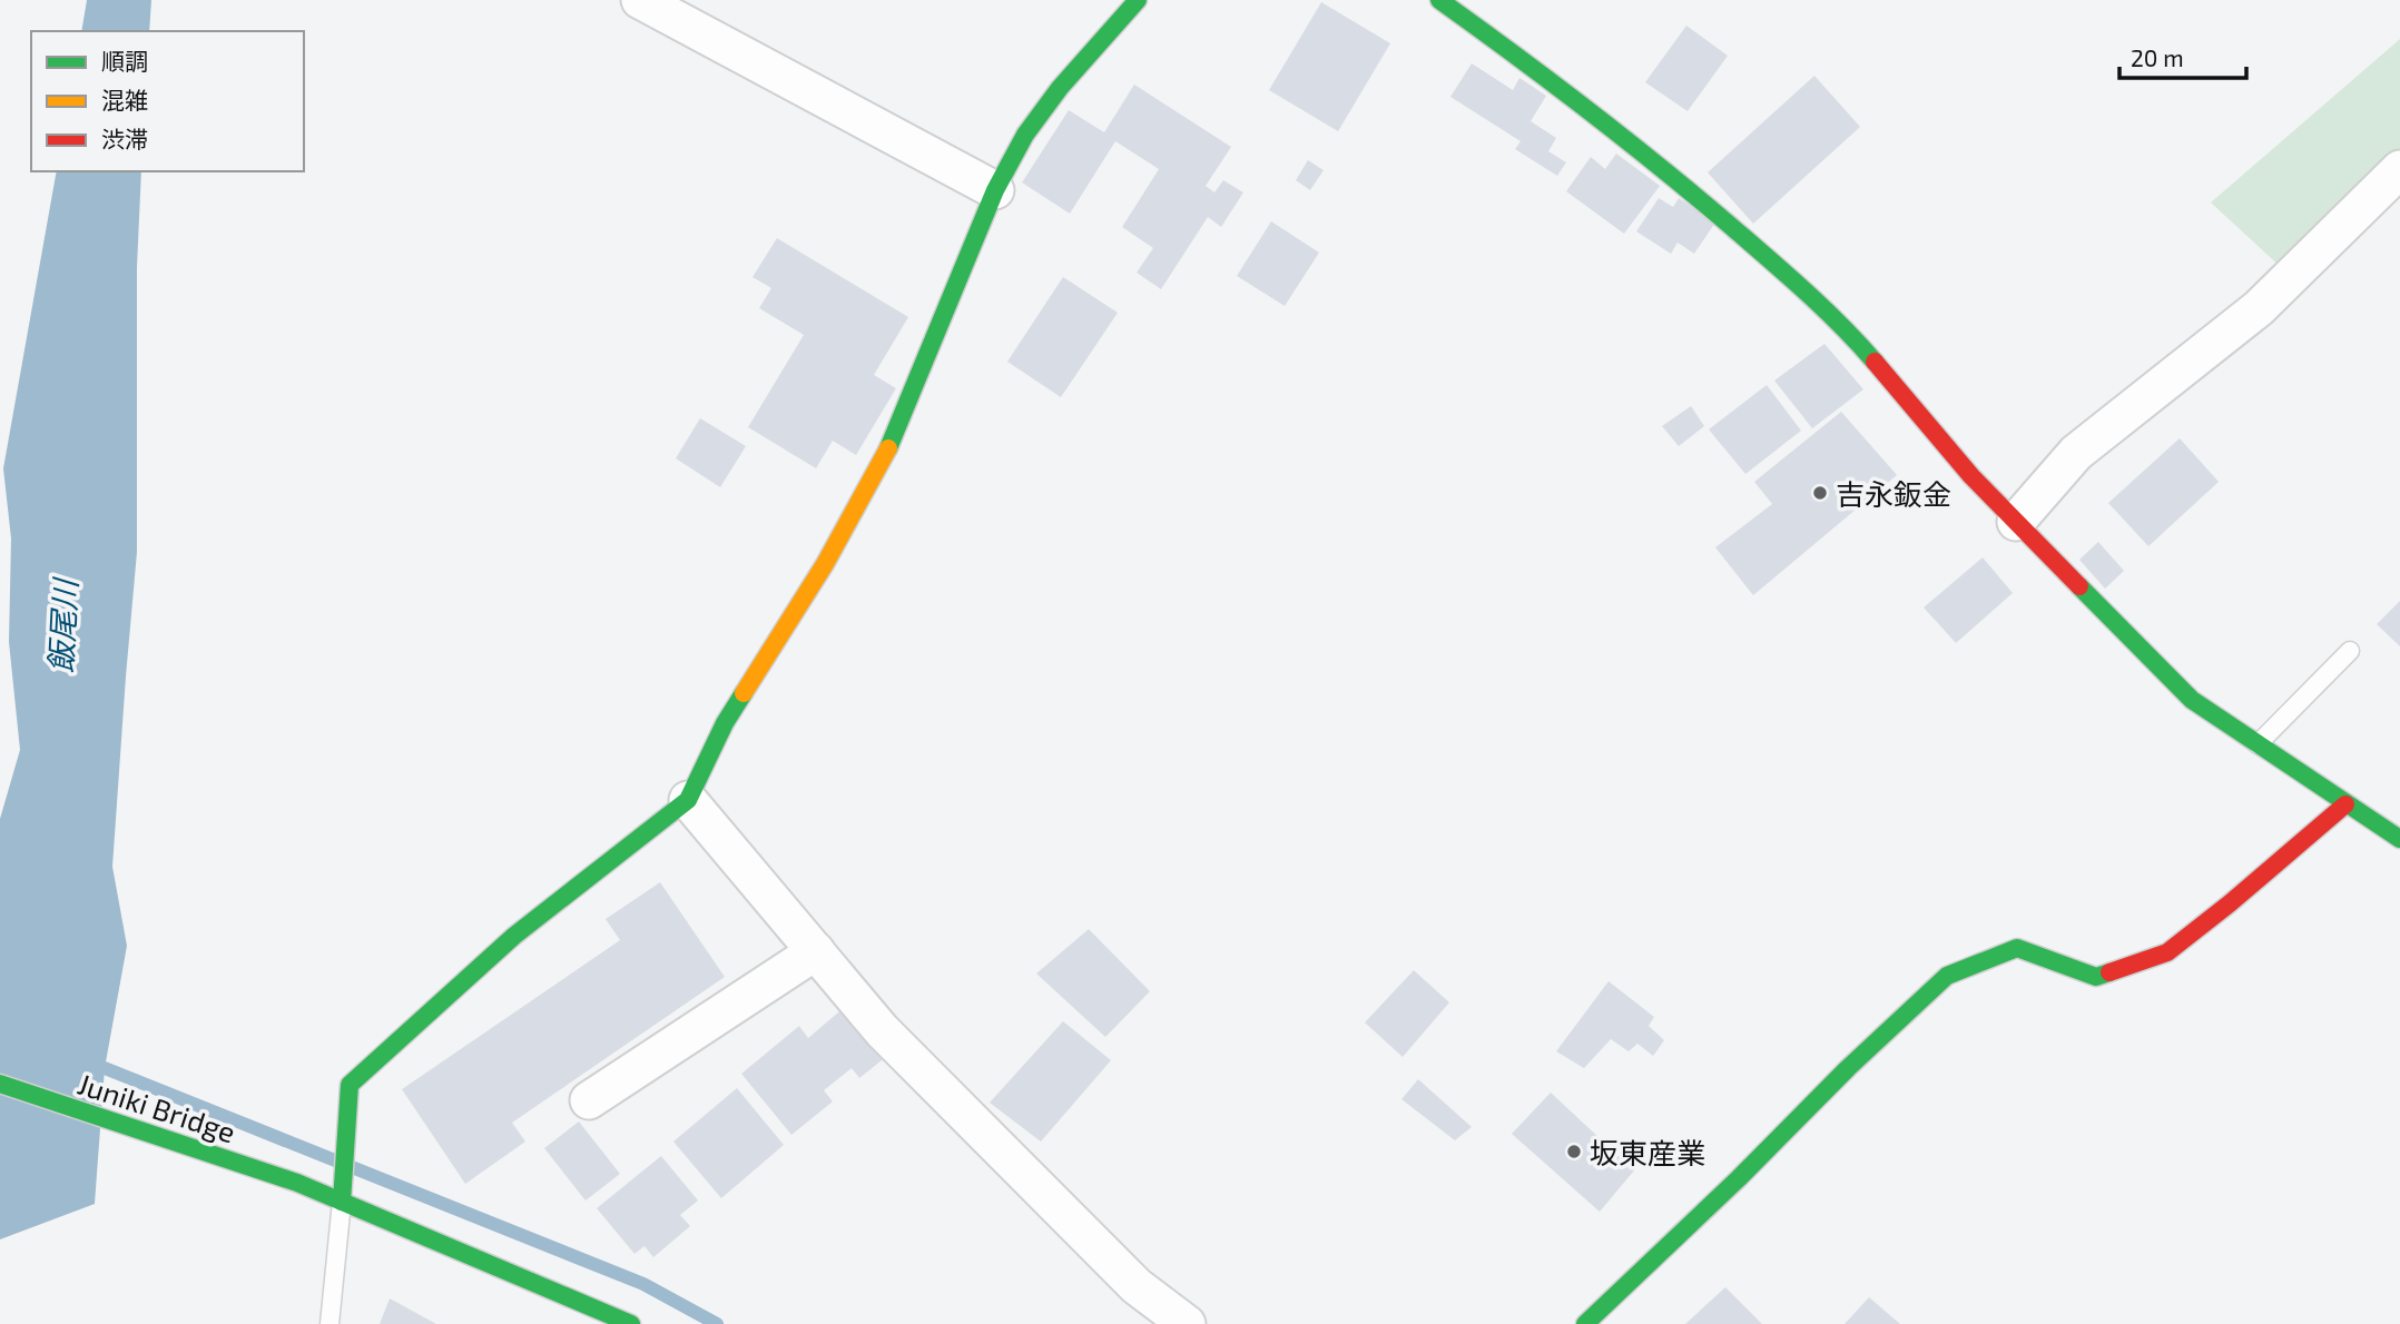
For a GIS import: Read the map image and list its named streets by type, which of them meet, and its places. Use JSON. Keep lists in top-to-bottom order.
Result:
{
  "streets": {
    "street": ["Juniki Bridge"]
  },
  "water": ["飯尾川"],
  "places": ["吉永鈑金", "坂東産業"],
  "legend": ["順調", "混雑", "渋滞"],
  "scale_bar": "20 m"
}
